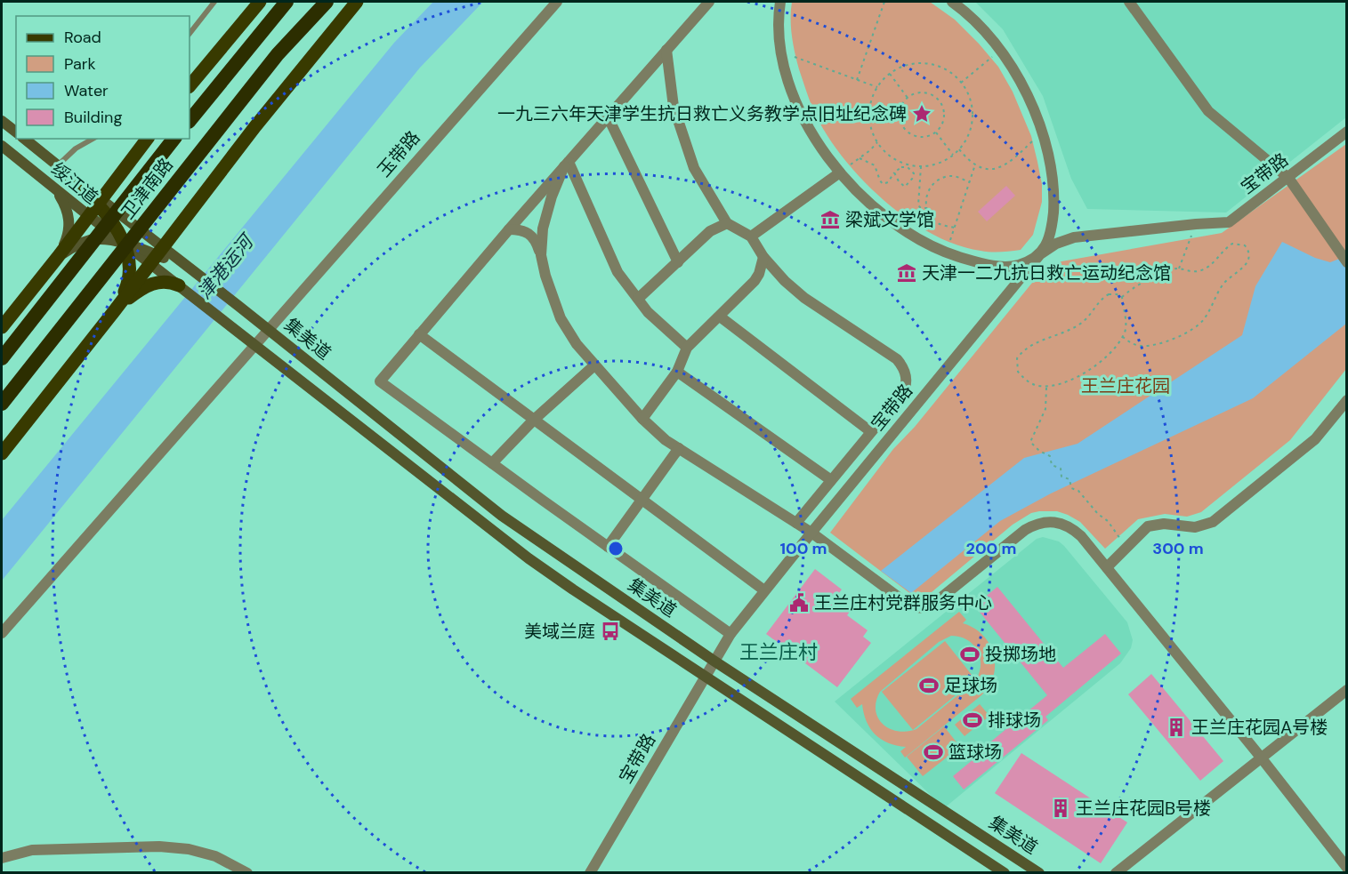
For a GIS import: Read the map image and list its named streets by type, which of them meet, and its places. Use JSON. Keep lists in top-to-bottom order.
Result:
{
  "streets": {
    "highway": ["卫津南路"],
    "main road": ["绥江道", "集美道"],
    "street": ["玉带路", "宝带路"]
  },
  "crossings": [
    ["玉带路", "集美道"],
    ["宝带路", "集美道"],
    ["绥江道", "集美道"]
  ],
  "districts": ["王兰庄村"],
  "water": ["津港运河"],
  "parks": ["王兰庄花园"],
  "places": {
    "place": ["一九三六年天津学生抗日救亡义务教学点旧址纪念碑"],
    "museum": ["梁斌文学馆", "天津一二九抗日救亡运动纪念馆"],
    "public building": ["王兰庄村党群服务中心"],
    "bus stop": ["美域兰庭"],
    "sports": [
      "投掷场地",
      "足球场",
      "排球场",
      "篮球场"
    ],
    "building": ["王兰庄花园A号楼", "王兰庄花园B号楼"]
  },
  "legend": [
    "Road",
    "Park",
    "Water",
    "Building"
  ],
  "rings": ["100 m", "200 m", "300 m"]
}
